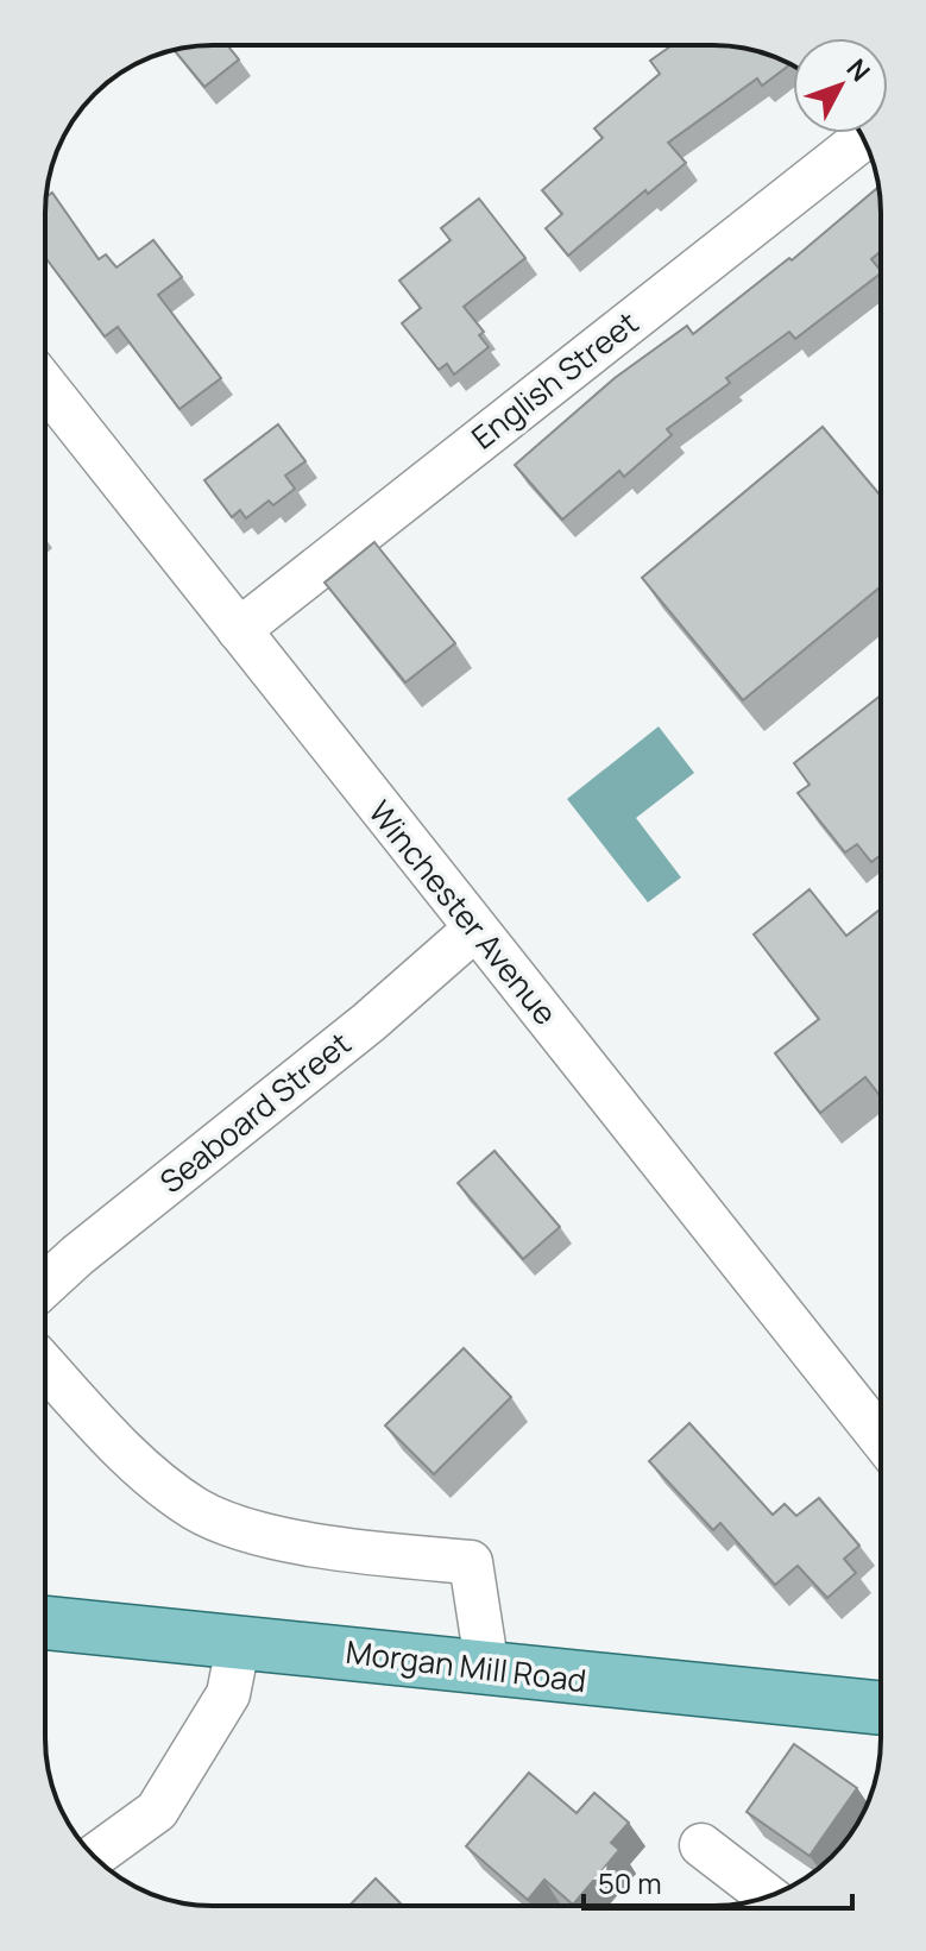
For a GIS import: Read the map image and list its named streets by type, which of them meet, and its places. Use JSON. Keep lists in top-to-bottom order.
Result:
{
  "streets": {
    "main road": ["Morgan Mill Road"],
    "street": ["English Street", "Winchester Avenue", "Seaboard Street"]
  },
  "crossings": [
    ["English Street", "Winchester Avenue"],
    ["Winchester Avenue", "Seaboard Street"]
  ],
  "scale_bar": "50 m",
  "north": "top right"
}
